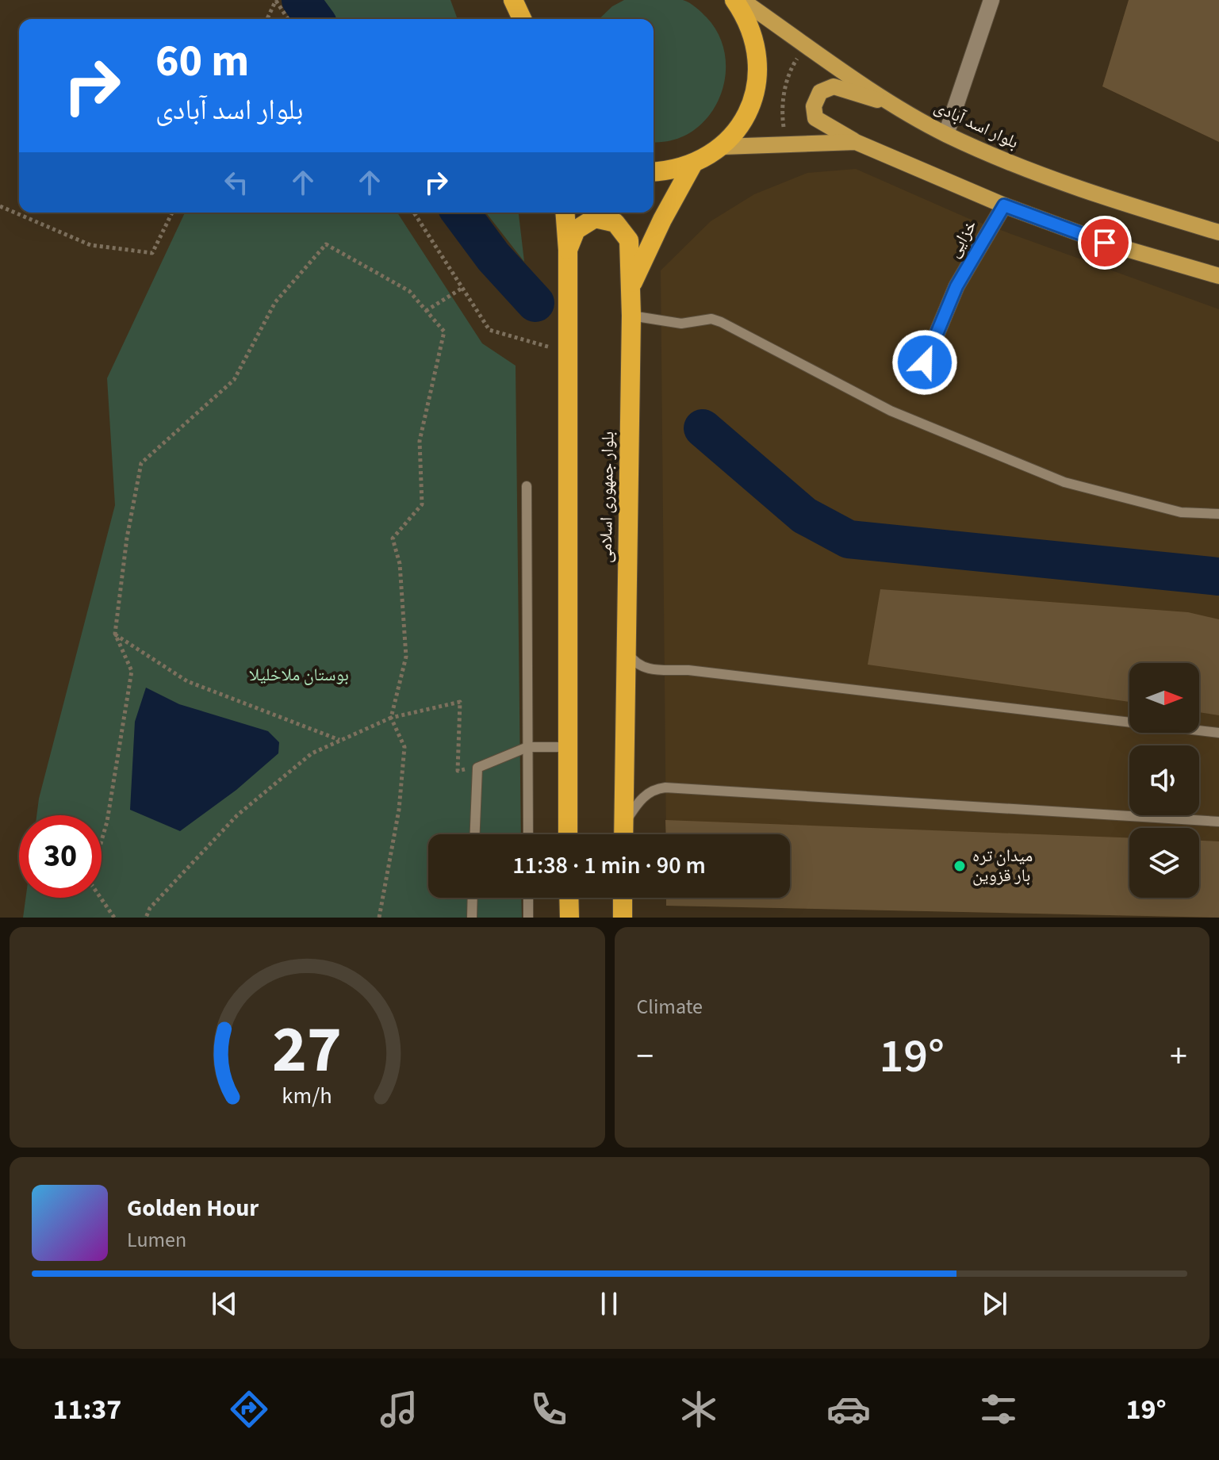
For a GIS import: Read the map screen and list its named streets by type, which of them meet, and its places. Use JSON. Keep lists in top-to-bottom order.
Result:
{
  "streets": {
    "highway": ["بلوار جمهوری اسلامی"],
    "main road": ["بلوار اسد آبادی"],
    "street": ["خزایی"]
  },
  "parks": ["بوستان ملاخلیلا"],
  "places": ["میدان تره بار قزوین"],
  "north": "right",
  "page": {
    "turn": ["60 m", "بلوار اسد آبادی"],
    "limit": "30",
    "trip": "11:38 · 1 min · 90 m",
    "tile": "Climate",
    "heat": ["−", "19°", "+"],
    "song": ["Golden Hour", "Lumen"],
    "tabs": ["11:37", "19°"],
    "gauge": ["27", "km/h"]
  }
}
